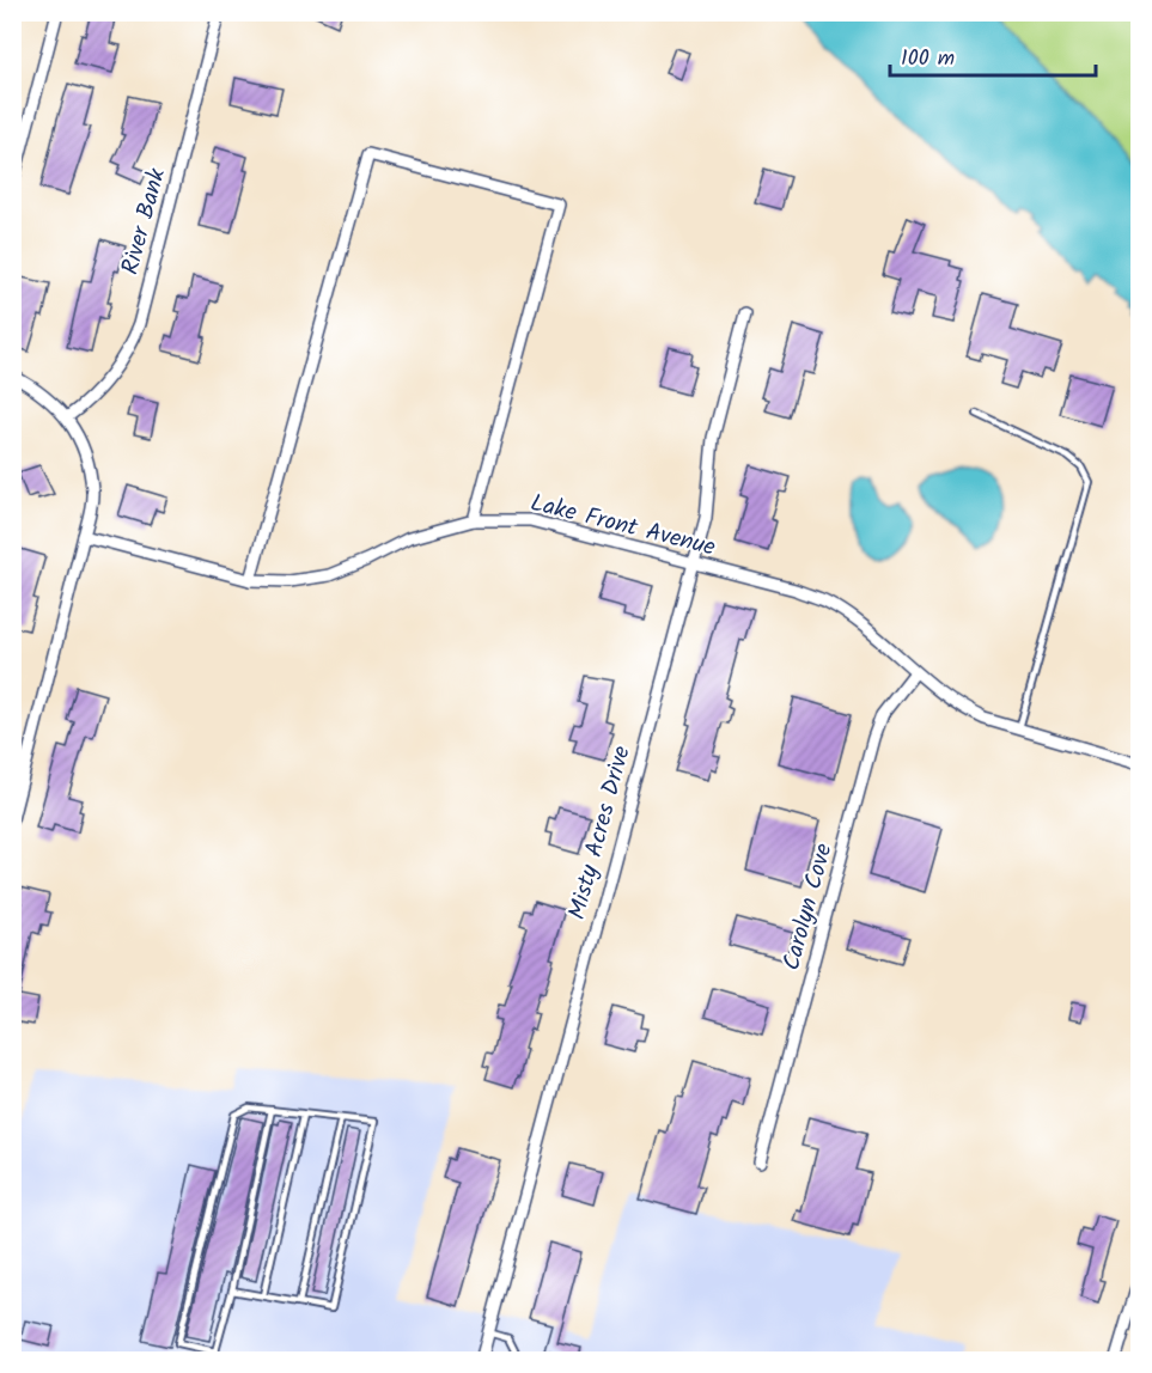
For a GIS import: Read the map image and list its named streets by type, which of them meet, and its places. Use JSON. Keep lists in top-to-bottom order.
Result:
{
  "streets": {
    "street": [
      "River Bank",
      "Lake Front Avenue",
      "Misty Acres Drive",
      "Carolyn Cove"
    ]
  },
  "crossings": [
    ["Lake Front Avenue", "Misty Acres Drive"],
    ["Lake Front Avenue", "Carolyn Cove"]
  ],
  "scale_bar": "100 m"
}
